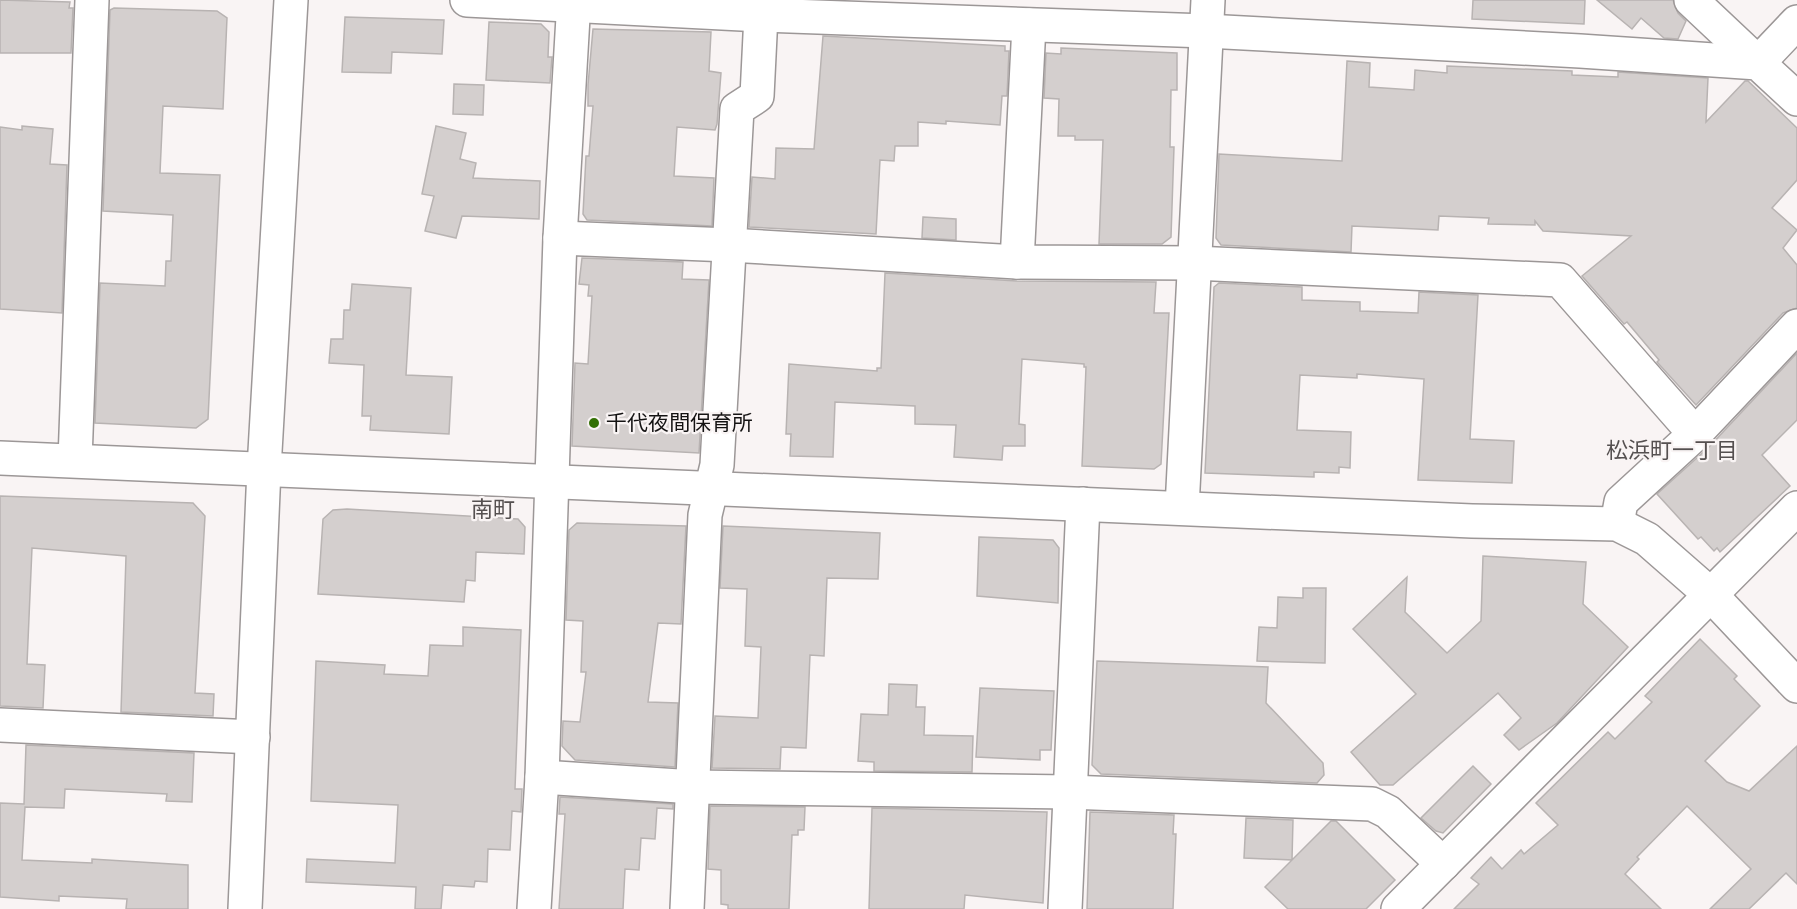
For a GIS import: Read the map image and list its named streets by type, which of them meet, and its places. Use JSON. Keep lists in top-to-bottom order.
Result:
{
  "districts": ["松浜町一丁目", "南町"],
  "places": ["千代夜間保育所"]
}
